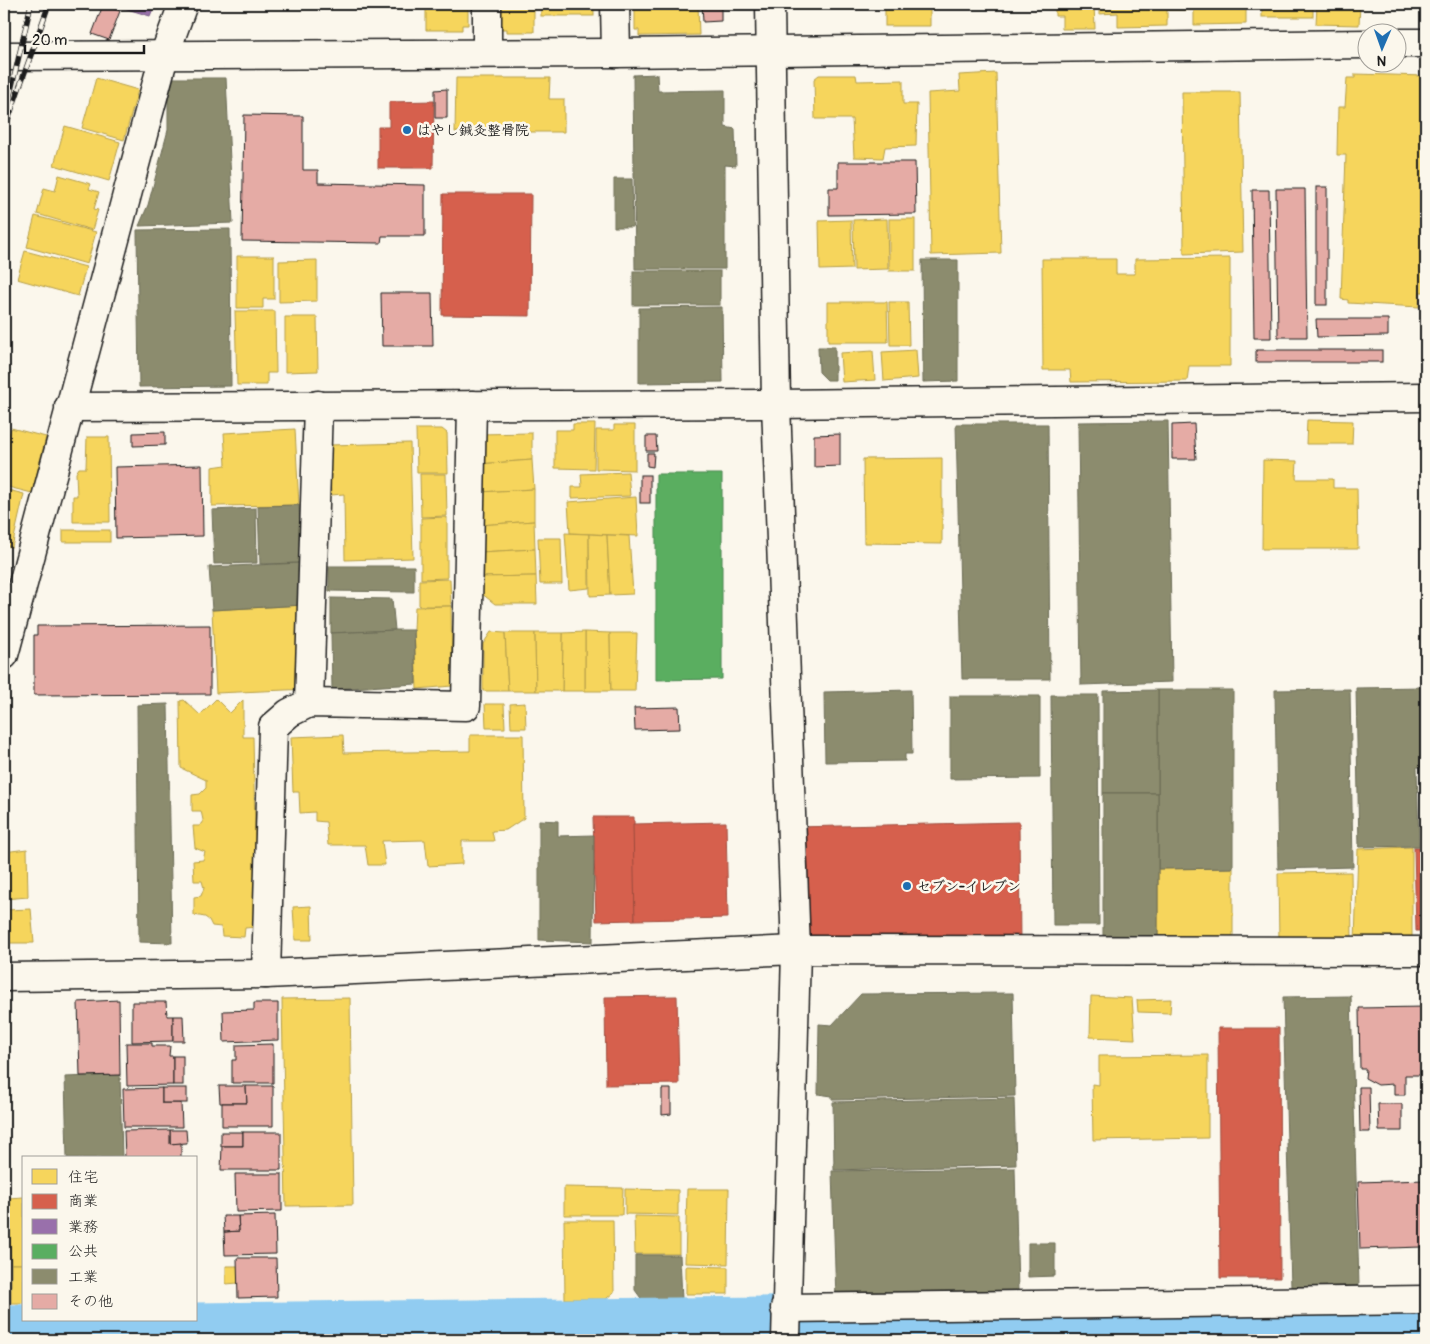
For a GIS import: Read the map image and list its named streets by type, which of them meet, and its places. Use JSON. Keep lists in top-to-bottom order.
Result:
{
  "places": ["はやし鍼灸整骨院", "セブン-イレブン"],
  "legend": [
    "住宅",
    "商業",
    "業務",
    "公共",
    "工業",
    "その他"
  ],
  "scale_bar": "20 m",
  "north": "bottom"
}
